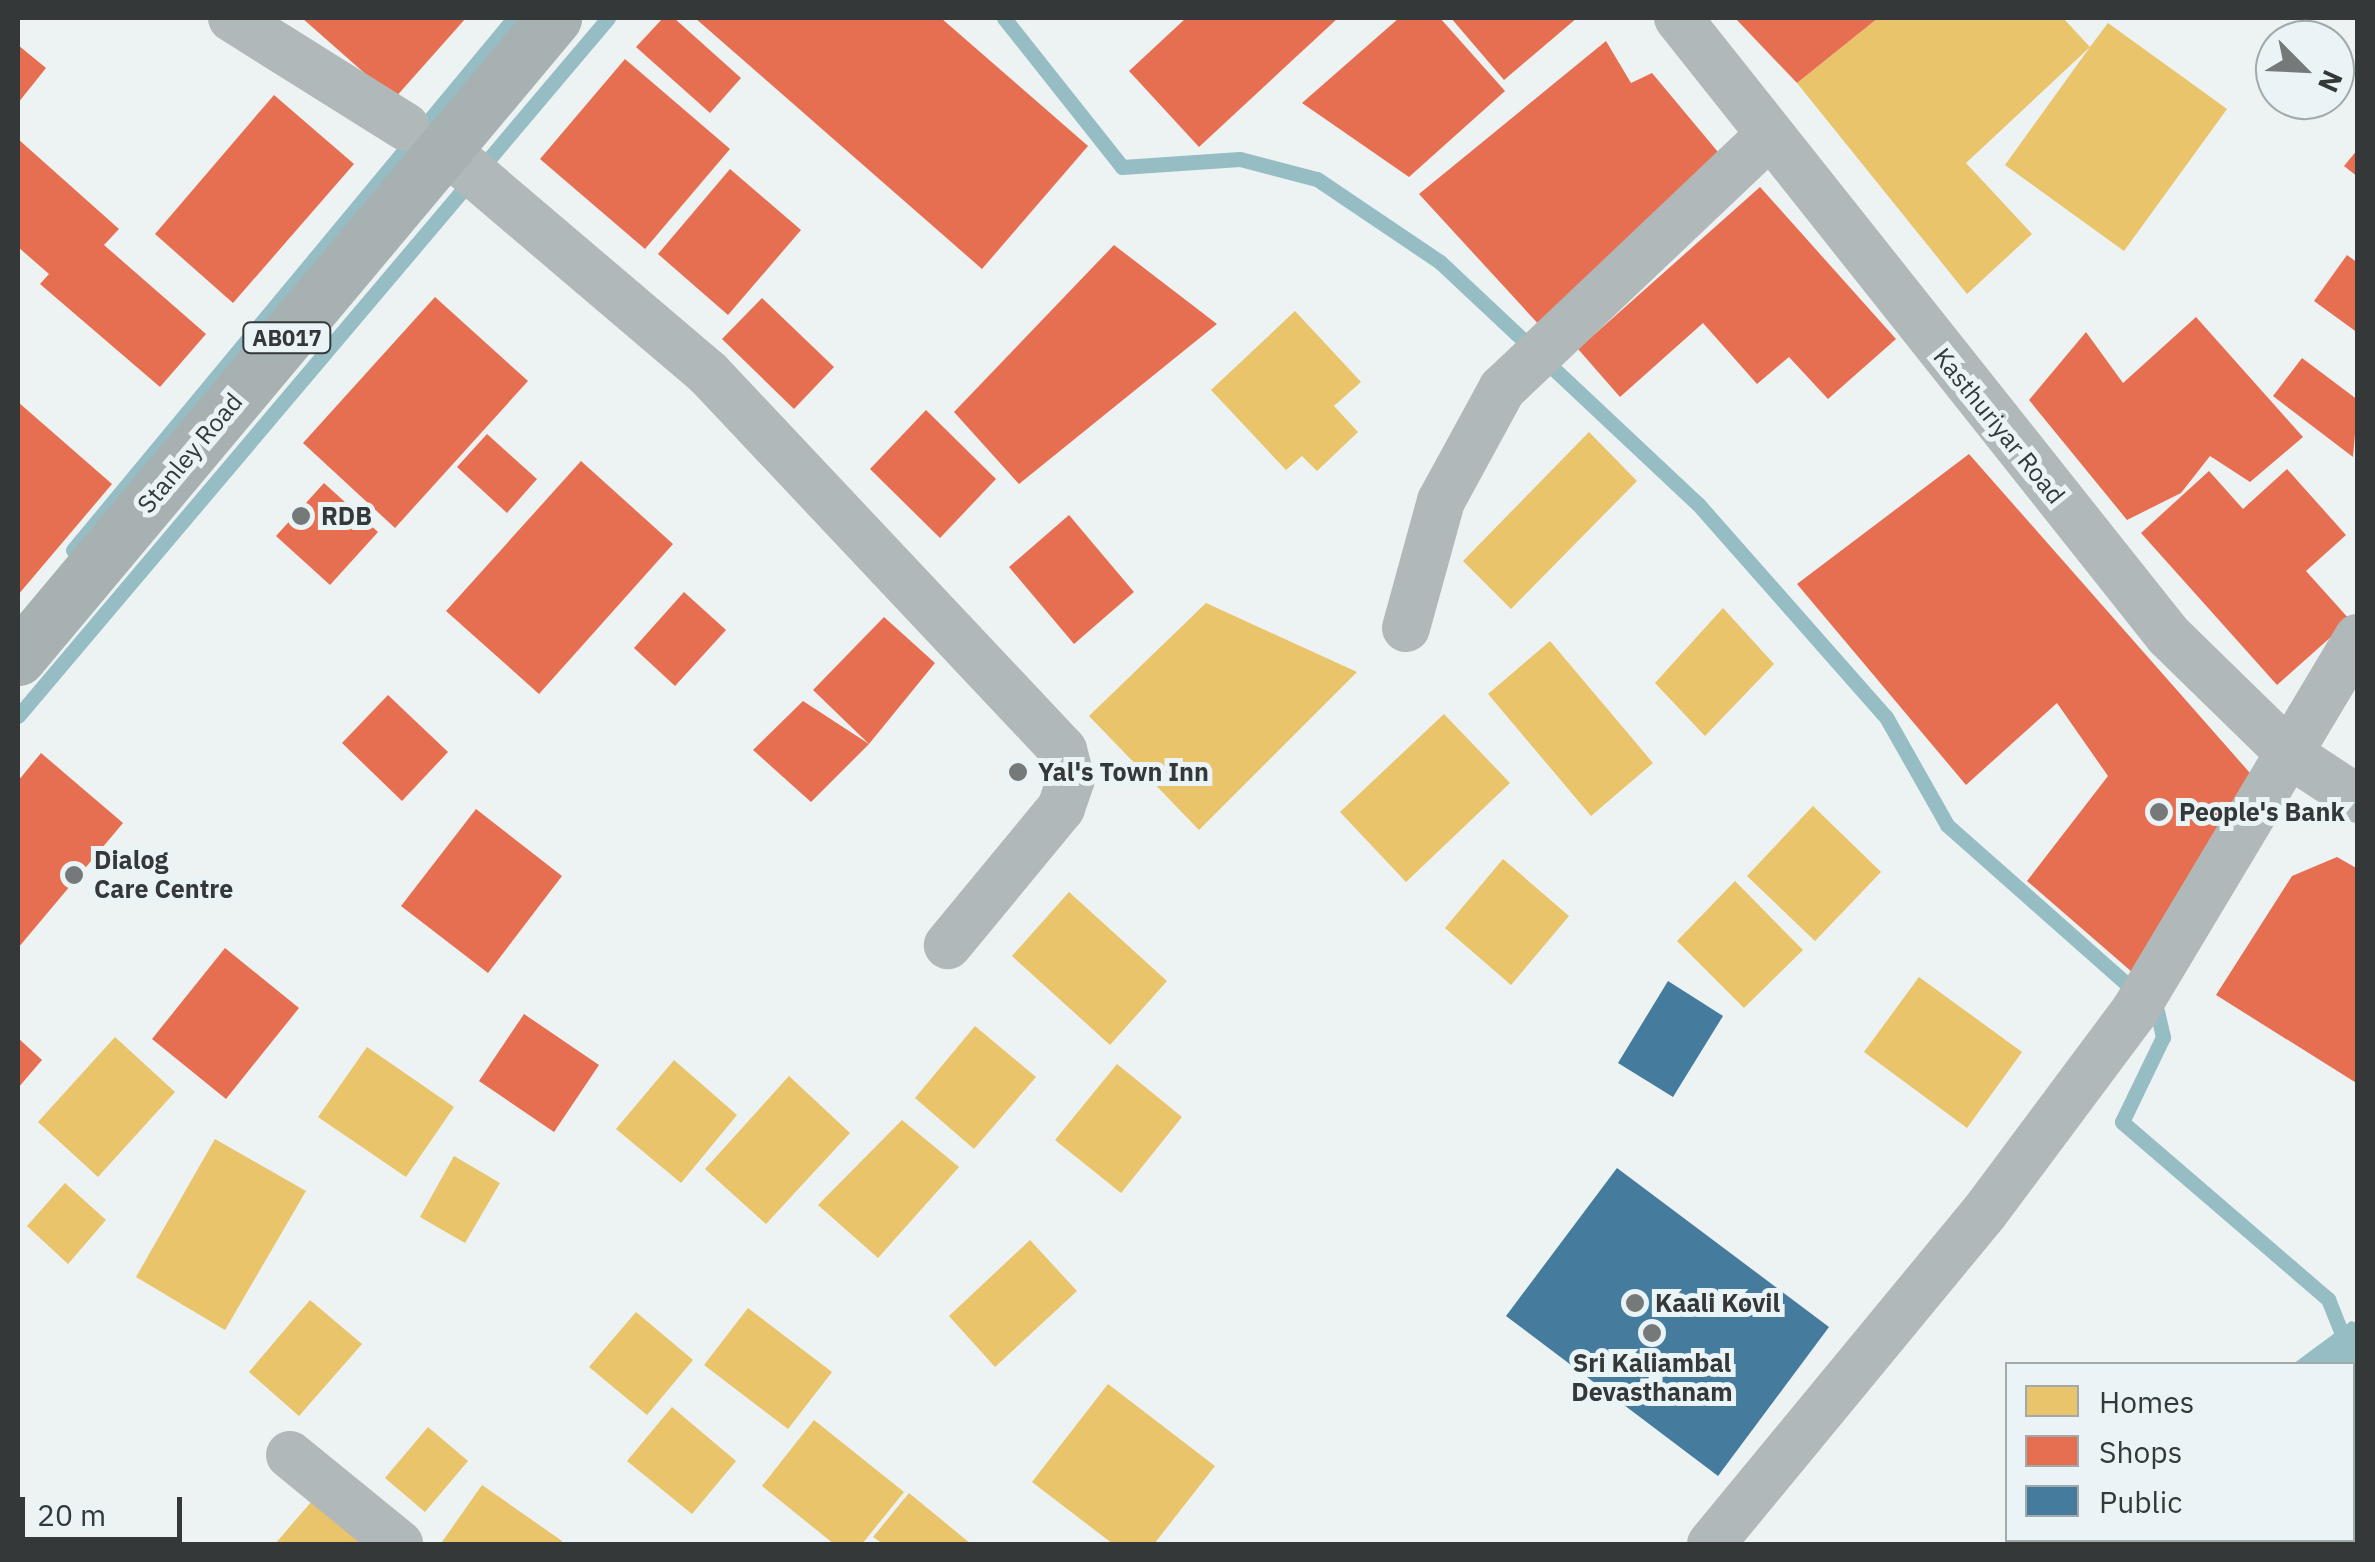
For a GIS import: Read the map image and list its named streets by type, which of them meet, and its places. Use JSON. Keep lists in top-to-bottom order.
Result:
{
  "streets": {
    "main road": ["AB017", "Stanley Road"],
    "street": ["Kasthuriyar Road"]
  },
  "places": [
    "RDB",
    "Yal's Town Inn",
    "People's Bank",
    "Dialog Care Centre",
    "Kaali Kovil",
    "Sri Kaliambal Devasthanam"
  ],
  "legend": ["Homes", "Shops", "Public"],
  "scale_bar": "20 m",
  "north": "bottom right"
}
